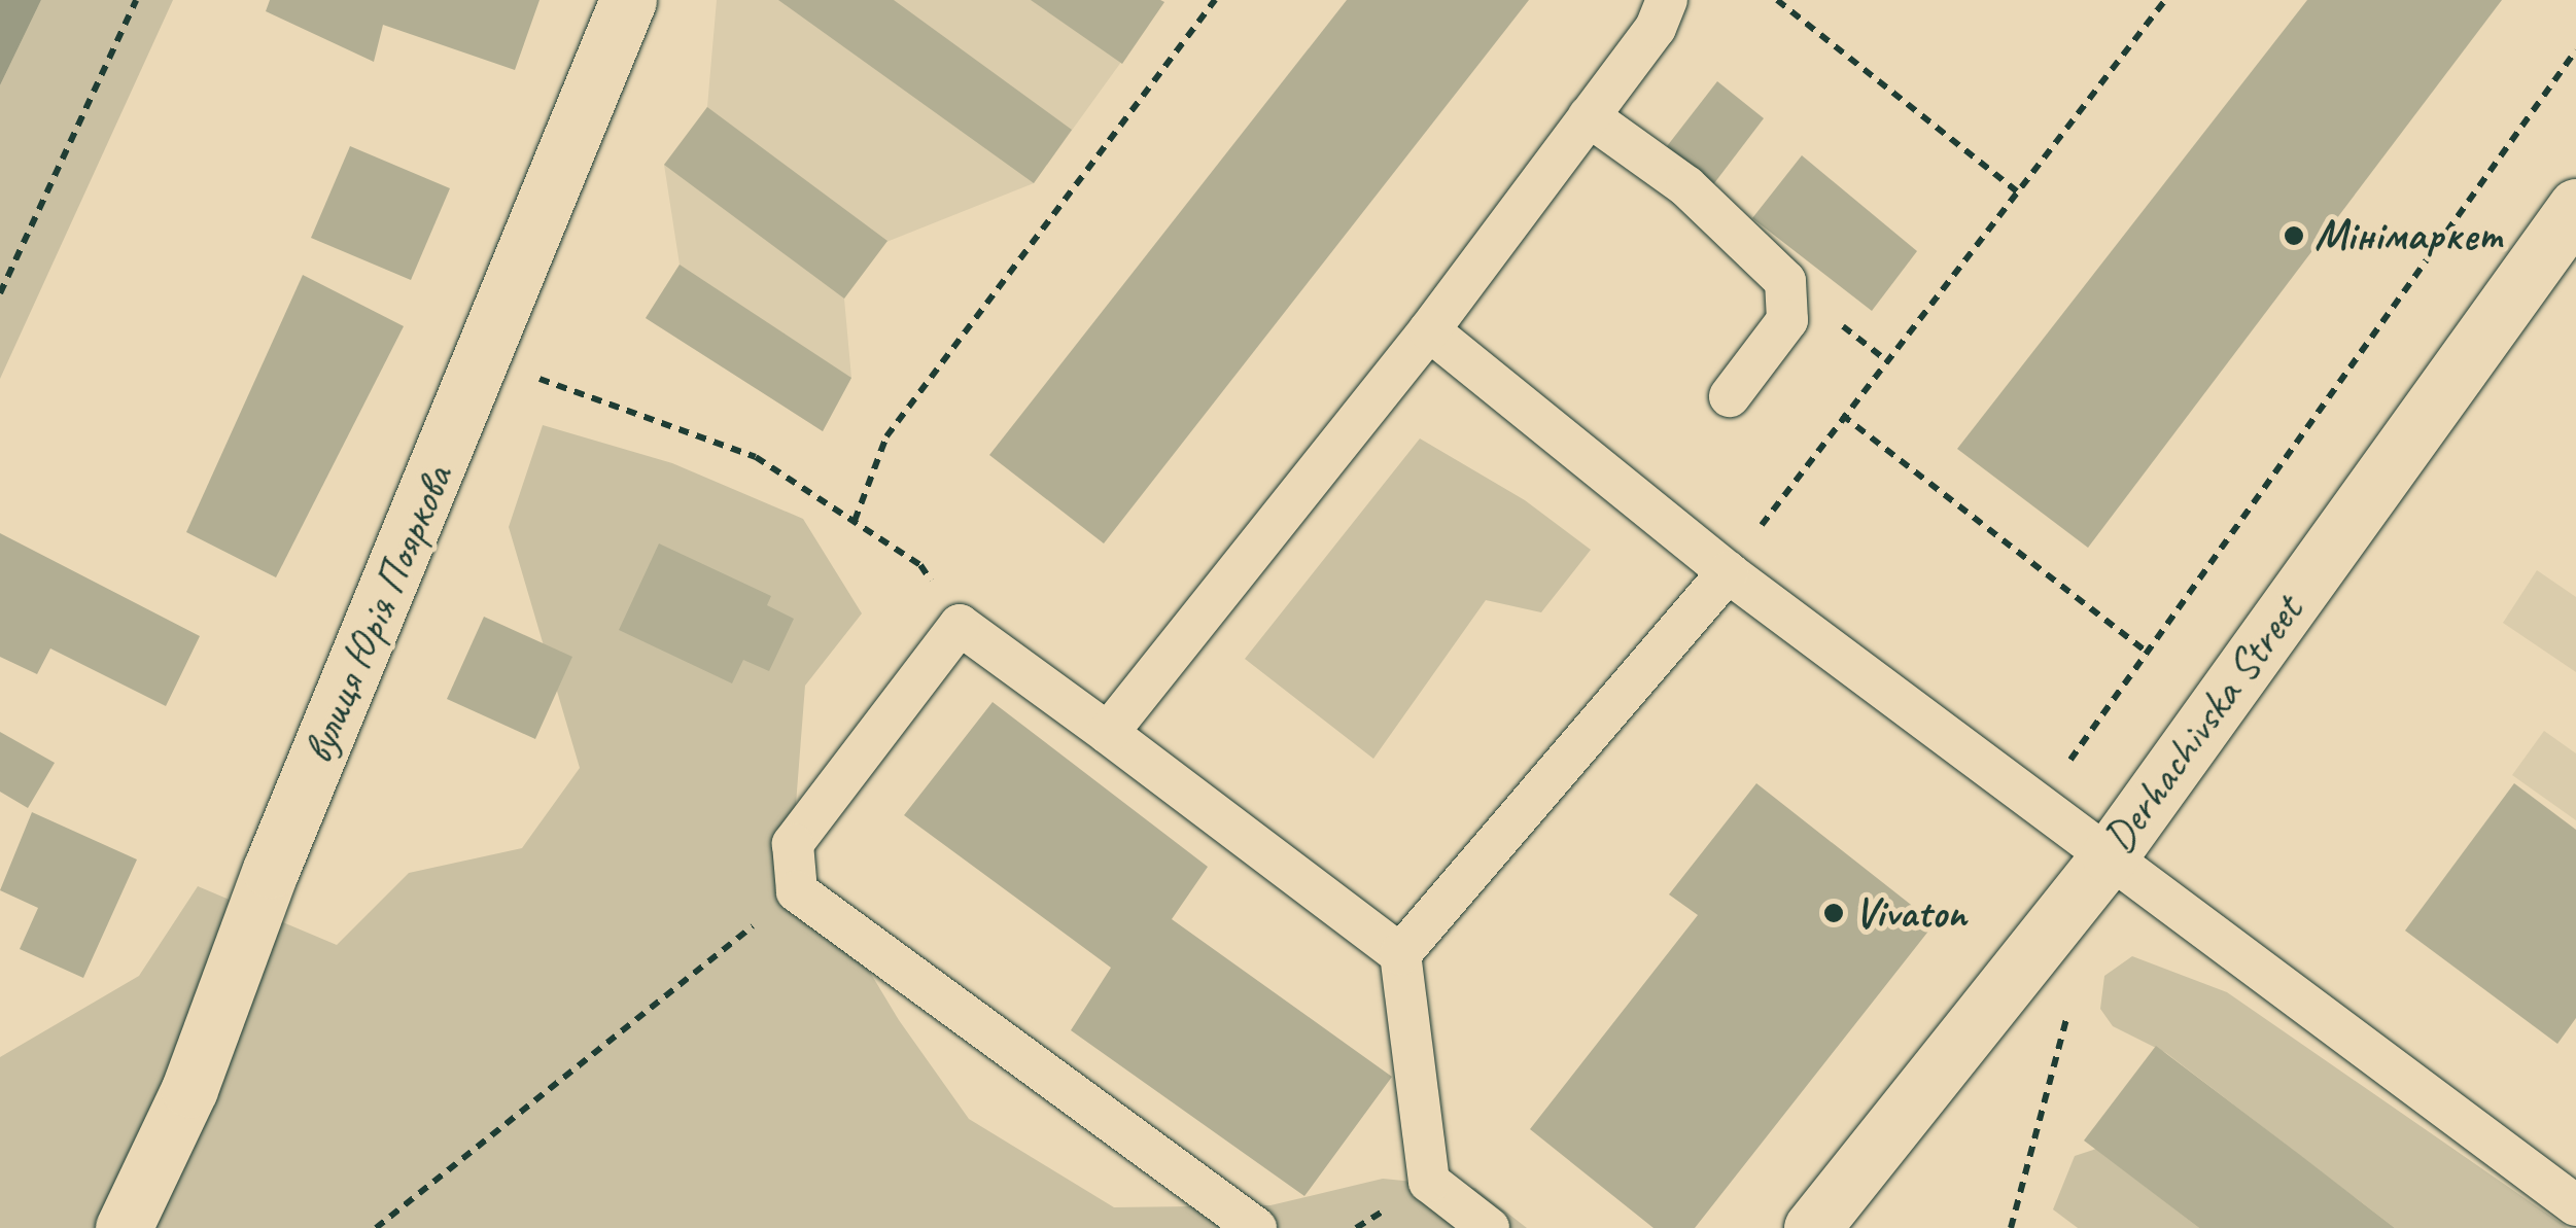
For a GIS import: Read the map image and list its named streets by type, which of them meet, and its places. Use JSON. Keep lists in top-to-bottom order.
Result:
{
  "streets": {
    "street": ["вулиця Юрія Пояркова", "Derhachivska Street"]
  },
  "places": ["Мінімаркет", "Vivaton"]
}
